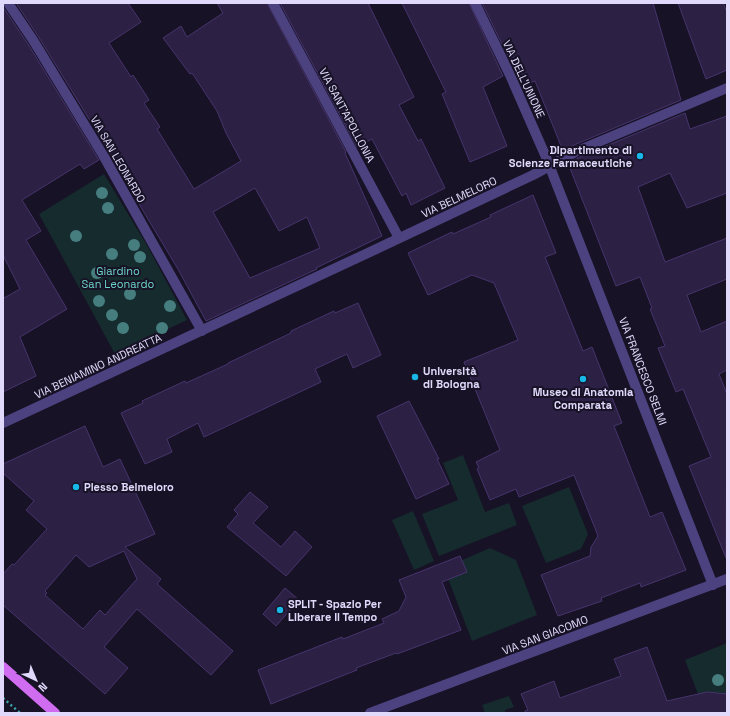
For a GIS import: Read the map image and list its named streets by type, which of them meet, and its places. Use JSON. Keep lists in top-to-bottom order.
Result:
{
  "streets": {
    "street": [
      "VIA DELL'UNIONE",
      "VIA SANT'APOLLONIA",
      "VIA SAN LEONARDO",
      "VIA BELMELORO",
      "VIA BENIAMINO ANDREATTA",
      "VIA FRANCESCO SELMI",
      "VIA SAN GIACOMO"
    ]
  },
  "crossings": [
    ["VIA DELL'UNIONE", "VIA BELMELORO"],
    ["VIA DELL'UNIONE", "VIA FRANCESCO SELMI"],
    ["VIA SANT'APOLLONIA", "VIA BELMELORO"],
    ["VIA SAN LEONARDO", "VIA BELMELORO"],
    ["VIA SAN LEONARDO", "VIA BENIAMINO ANDREATTA"],
    ["VIA BELMELORO", "VIA BENIAMINO ANDREATTA"],
    ["VIA BELMELORO", "VIA FRANCESCO SELMI"],
    ["VIA FRANCESCO SELMI", "VIA SAN GIACOMO"]
  ],
  "parks": ["Giardino San Leonardo"],
  "places": [
    "Dipartimento di Scienze Farmaceutiche",
    "Università di Bologna",
    "Museo di Anatomia Comparata",
    "Plesso Belmeloro",
    "SPLIT - Spazio Per Liberare Il Tempo"
  ],
  "north": "bottom right"
}
